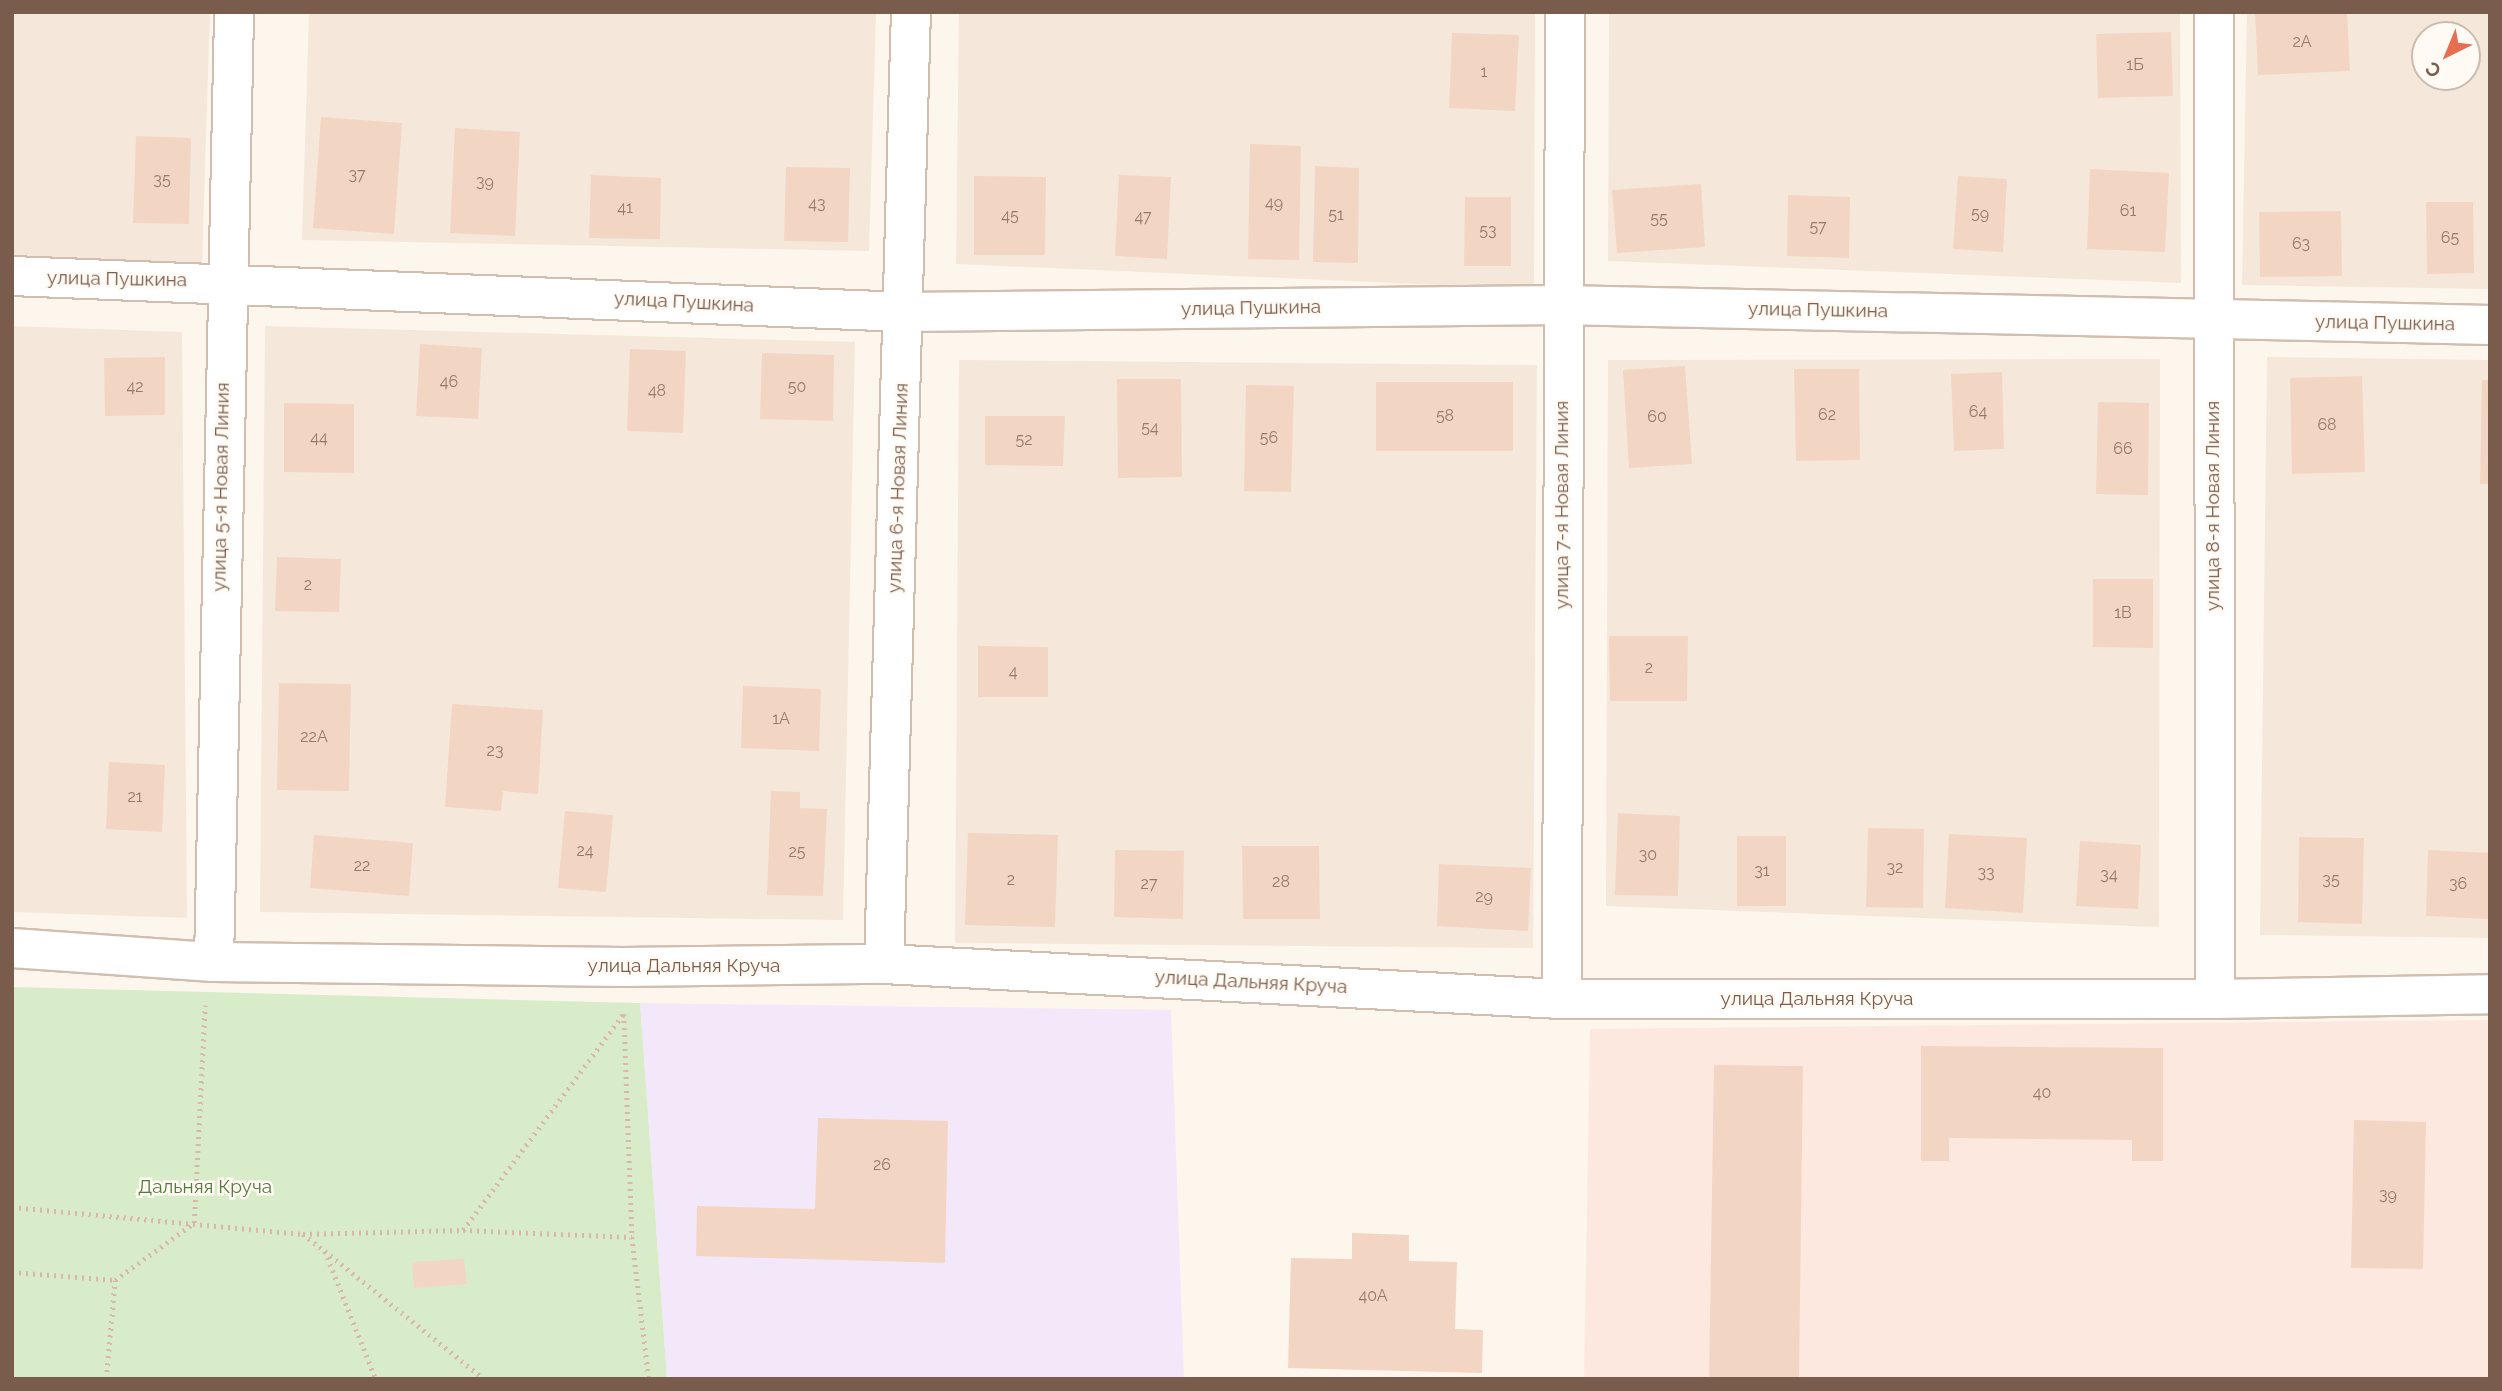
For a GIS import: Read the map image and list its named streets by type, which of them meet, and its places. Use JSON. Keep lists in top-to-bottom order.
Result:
{
  "streets": {
    "street": [
      "улица Пушкина",
      "улица 5-я Новая Линия",
      "улица 6-я Новая Линия",
      "улица 7-я Новая Линия",
      "улица 8-я Новая Линия",
      "улица Дальняя Круча"
    ]
  },
  "crossings": [
    ["улица Пушкина", "улица 5-я Новая Линия"],
    ["улица Пушкина", "улица 6-я Новая Линия"],
    ["улица Пушкина", "улица 7-я Новая Линия"],
    ["улица Пушкина", "улица 8-я Новая Линия"],
    ["улица 5-я Новая Линия", "улица Дальняя Круча"],
    ["улица 6-я Новая Линия", "улица Дальняя Круча"],
    ["улица 7-я Новая Линия", "улица Дальняя Круча"],
    ["улица 8-я Новая Линия", "улица Дальняя Круча"]
  ],
  "parks": ["Дальняя Круча"],
  "house_numbers": [
    "2А",
    "1Б",
    "1",
    "37",
    "35",
    "39",
    "49",
    "43",
    "41",
    "61",
    "59",
    "51",
    "45",
    "47",
    "55",
    "57",
    "53",
    "65",
    "63",
    "46",
    "42",
    "50",
    "48",
    "64",
    "62",
    "58",
    "60",
    "68",
    "54",
    "44",
    "56",
    "52",
    "66",
    "2",
    "1В",
    "2",
    "4",
    "1А",
    "22А",
    "23",
    "21",
    "24",
    "25",
    "30",
    "22",
    "32",
    "31",
    "33",
    "34",
    "2",
    "35",
    "28",
    "27",
    "36",
    "29",
    "40",
    "26",
    "39",
    "40А"
  ],
  "north": "bottom left"
}
